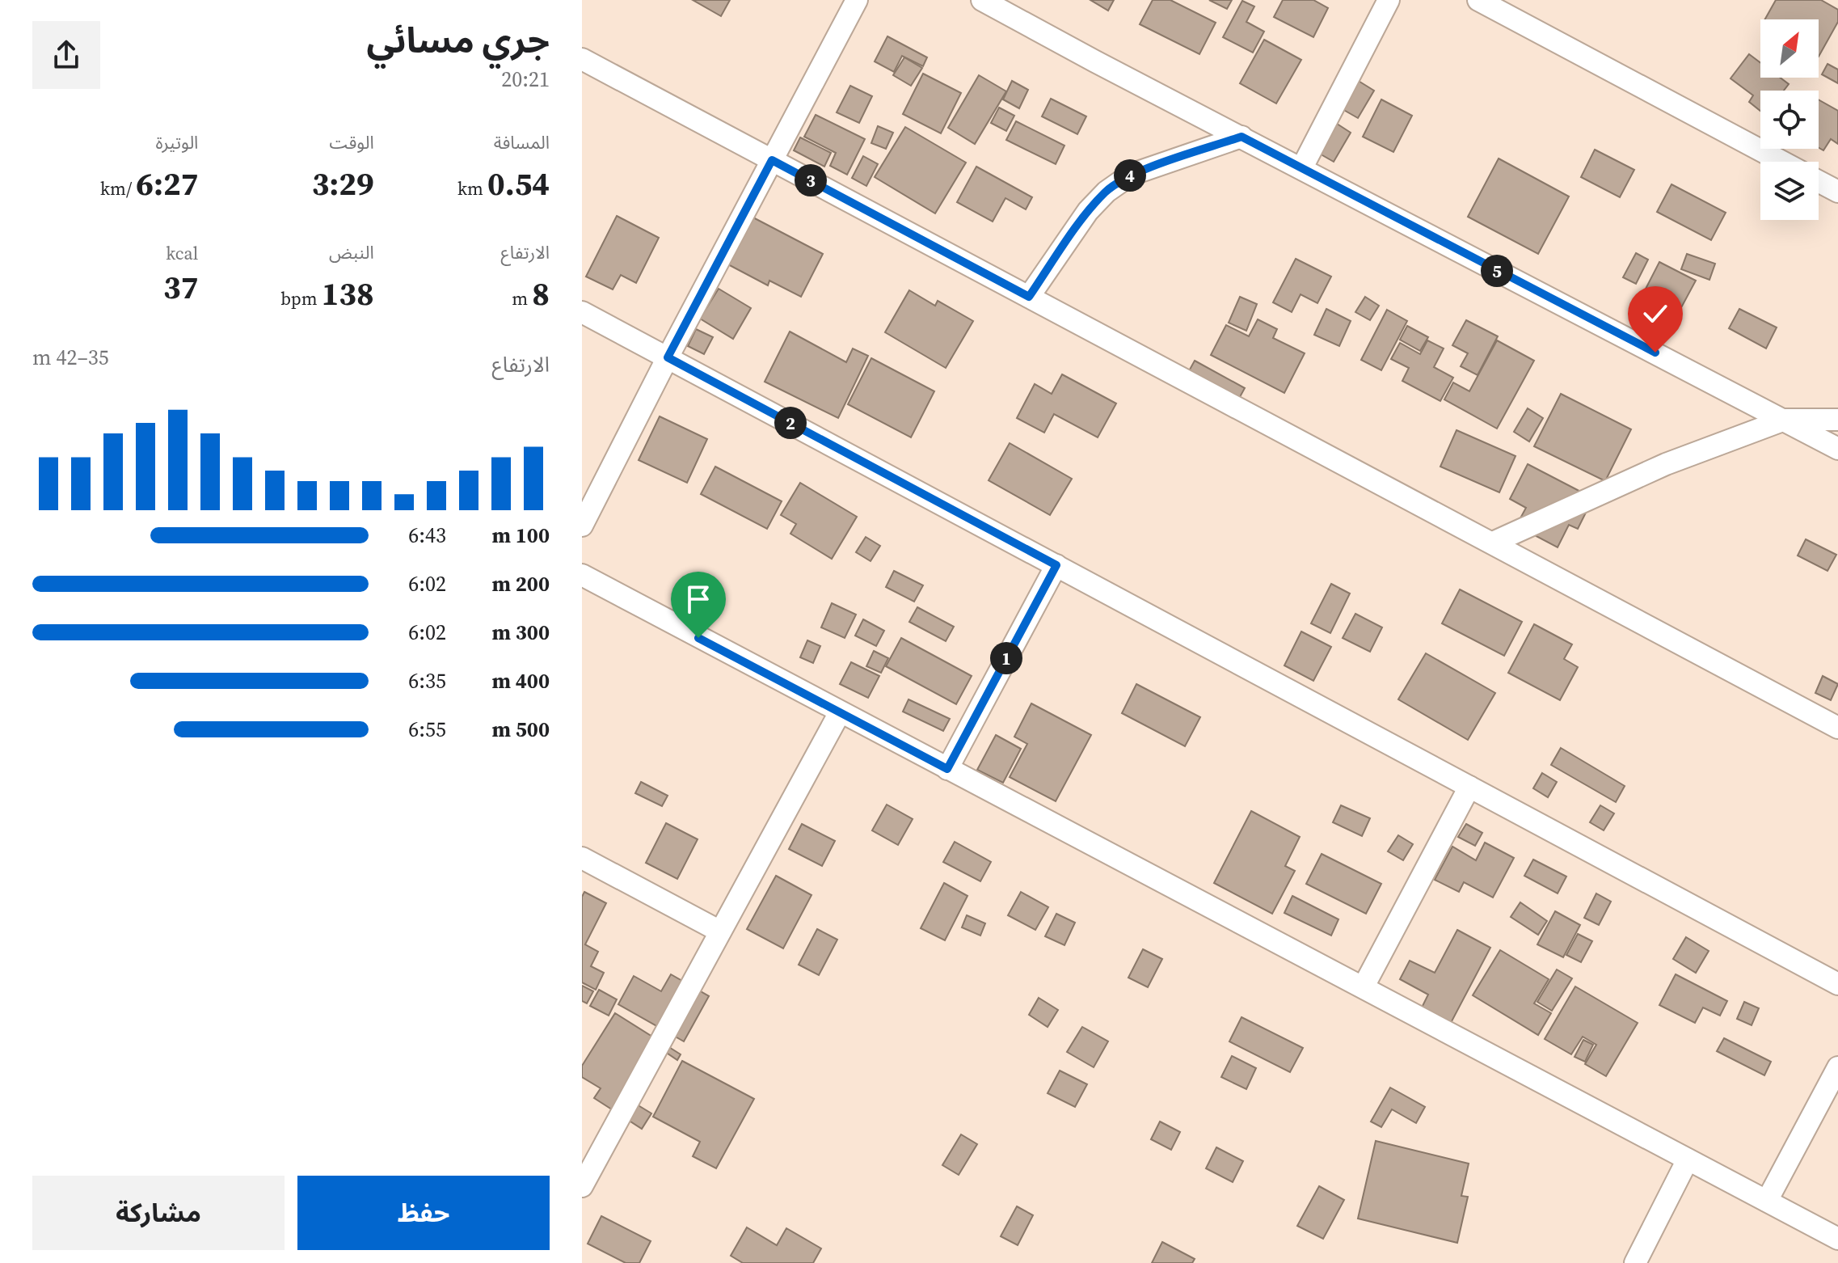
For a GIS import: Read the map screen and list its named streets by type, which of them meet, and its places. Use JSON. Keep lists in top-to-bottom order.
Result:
{
  "north": "top right",
  "page": {
    "heading": ["جري مسائي", "20:21"],
    "stats": [
      ["المسافة", "0.54 km"],
      ["الوقت", "3:29"],
      ["الوتيرة", "6:27 /km"],
      ["الارتفاع", "8 m"],
      ["النبض", "138 bpm"],
      ["kcal", "37"]
    ],
    "pins": [
      "4",
      "3",
      "5",
      "2",
      "1"
    ],
    "chart": ["الارتفاع", "35–42 m"],
    "list": [
      {
        "name": "100 m",
        "note": "6:43"
      },
      {
        "name": "200 m",
        "note": "6:02"
      },
      {
        "name": "300 m",
        "note": "6:02"
      },
      {
        "name": "400 m",
        "note": "6:35"
      },
      {
        "name": "500 m",
        "note": "6:55"
      }
    ],
    "buttons": ["حفظ", "مشاركة"]
  }
}
